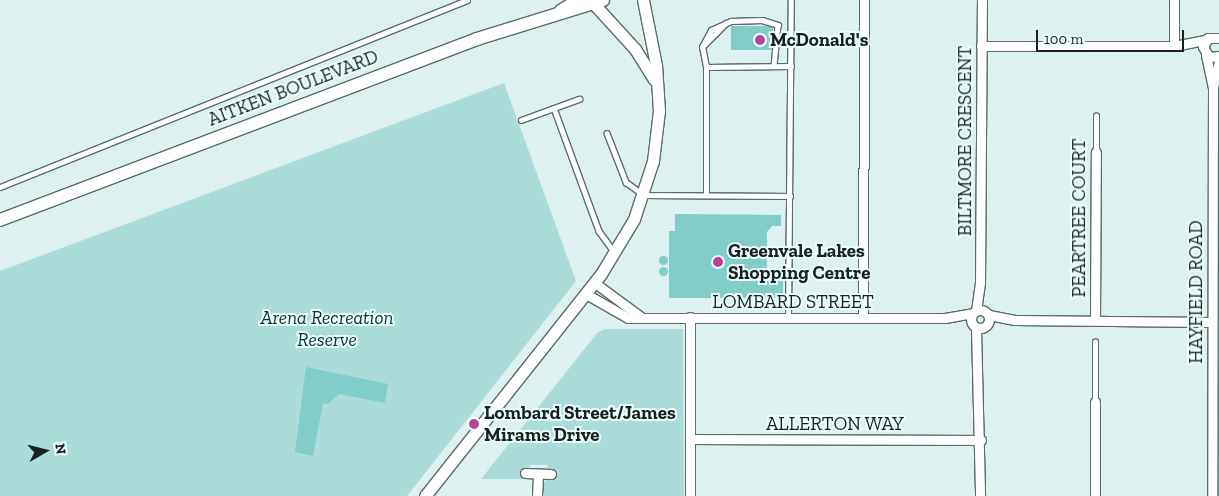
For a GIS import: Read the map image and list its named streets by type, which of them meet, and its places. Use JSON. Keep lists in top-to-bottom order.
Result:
{
  "streets": {
    "main road": ["AITKEN BOULEVARD"],
    "street": [
      "BILTMORE CRESCENT",
      "PEARTREE COURT",
      "HAYFIELD ROAD",
      "LOMBARD STREET",
      "ALLERTON WAY"
    ]
  },
  "crossings": [
    ["BILTMORE CRESCENT", "LOMBARD STREET"],
    ["BILTMORE CRESCENT", "ALLERTON WAY"],
    ["PEARTREE COURT", "LOMBARD STREET"],
    ["HAYFIELD ROAD", "LOMBARD STREET"]
  ],
  "parks": ["Arena Recreation Reserve"],
  "places": ["McDonald's", "Greenvale Lakes Shopping Centre", "Lombard Street/James Mirams Drive"],
  "scale_bar": "100 m",
  "north": "right"
}
